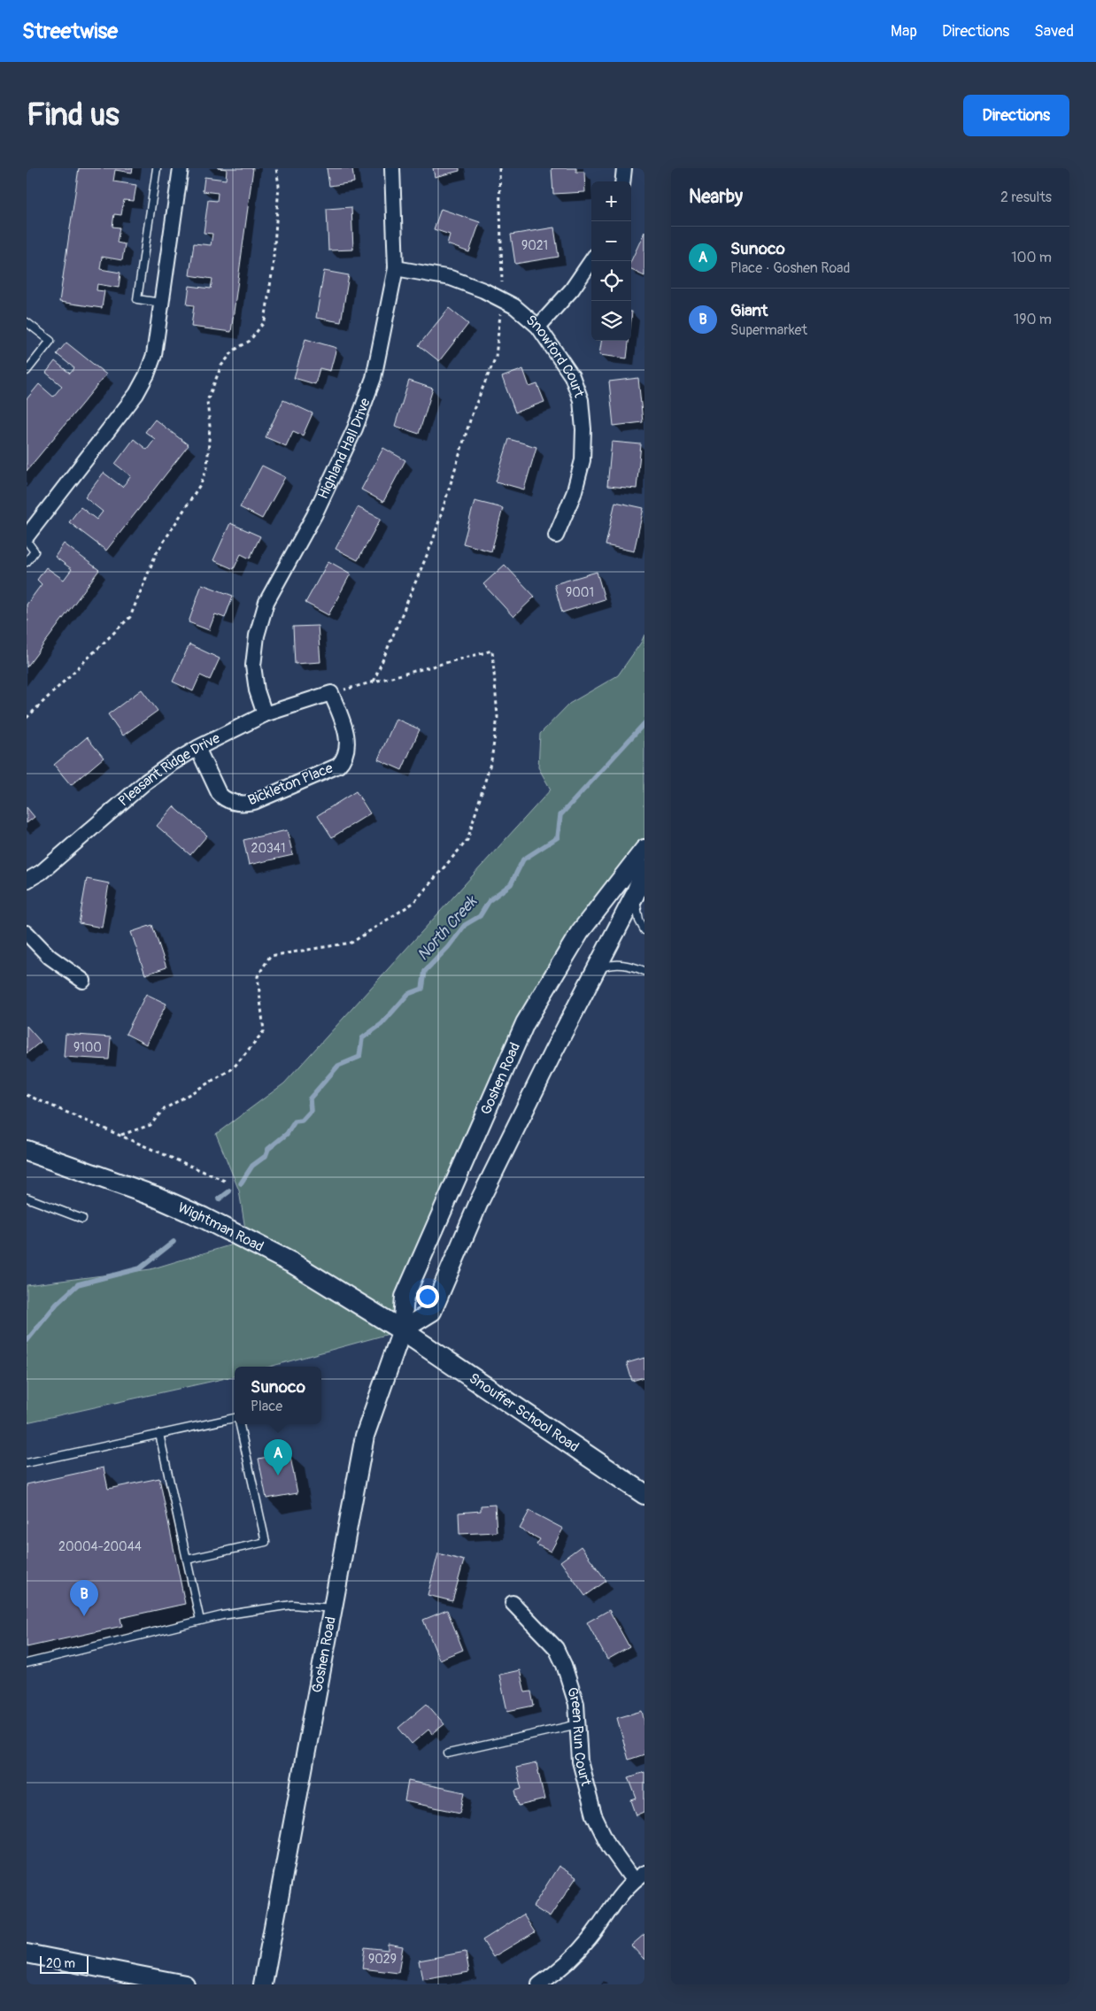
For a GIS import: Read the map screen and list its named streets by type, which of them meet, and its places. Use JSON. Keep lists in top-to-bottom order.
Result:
{
  "streets": {
    "main road": ["Wightman Road", "Snouffer School Road"],
    "street": [
      "Snowford Court",
      "Highland Hall Drive",
      "Pleasant Ridge Drive",
      "Bickleton Place",
      "Goshen Road",
      "Green Run Court"
    ]
  },
  "crossings": [
    ["Snowford Court", "Highland Hall Drive"],
    ["Highland Hall Drive", "Pleasant Ridge Drive"],
    ["Pleasant Ridge Drive", "Bickleton Place"],
    ["Goshen Road", "Wightman Road"],
    ["Goshen Road", "Snouffer School Road"],
    ["Wightman Road", "Snouffer School Road"]
  ],
  "water": ["North Creek"],
  "house_numbers": [
    "9021",
    "9001",
    "20341",
    "9100",
    "20004-20044",
    "9029"
  ],
  "scale_bar": "20 m",
  "page": {
    "header": "Streetwise",
    "nav": ["Map", "Directions", "Saved"],
    "buttons": "Directions",
    "title": "Find us",
    "heading": ["Nearby", "2 results"],
    "map_buttons": ["+", "−"],
    "list": [
      {
        "mark": "A",
        "name": "Sunoco",
        "note": "Place · Goshen Road",
        "value": "100 m"
      },
      {
        "mark": "B",
        "name": "Giant",
        "note": "Supermarket",
        "value": "190 m"
      }
    ],
    "popup": ["Sunoco", "Place"],
    "pins": ["A", "B"],
    "scale": "20 m"
  }
}
